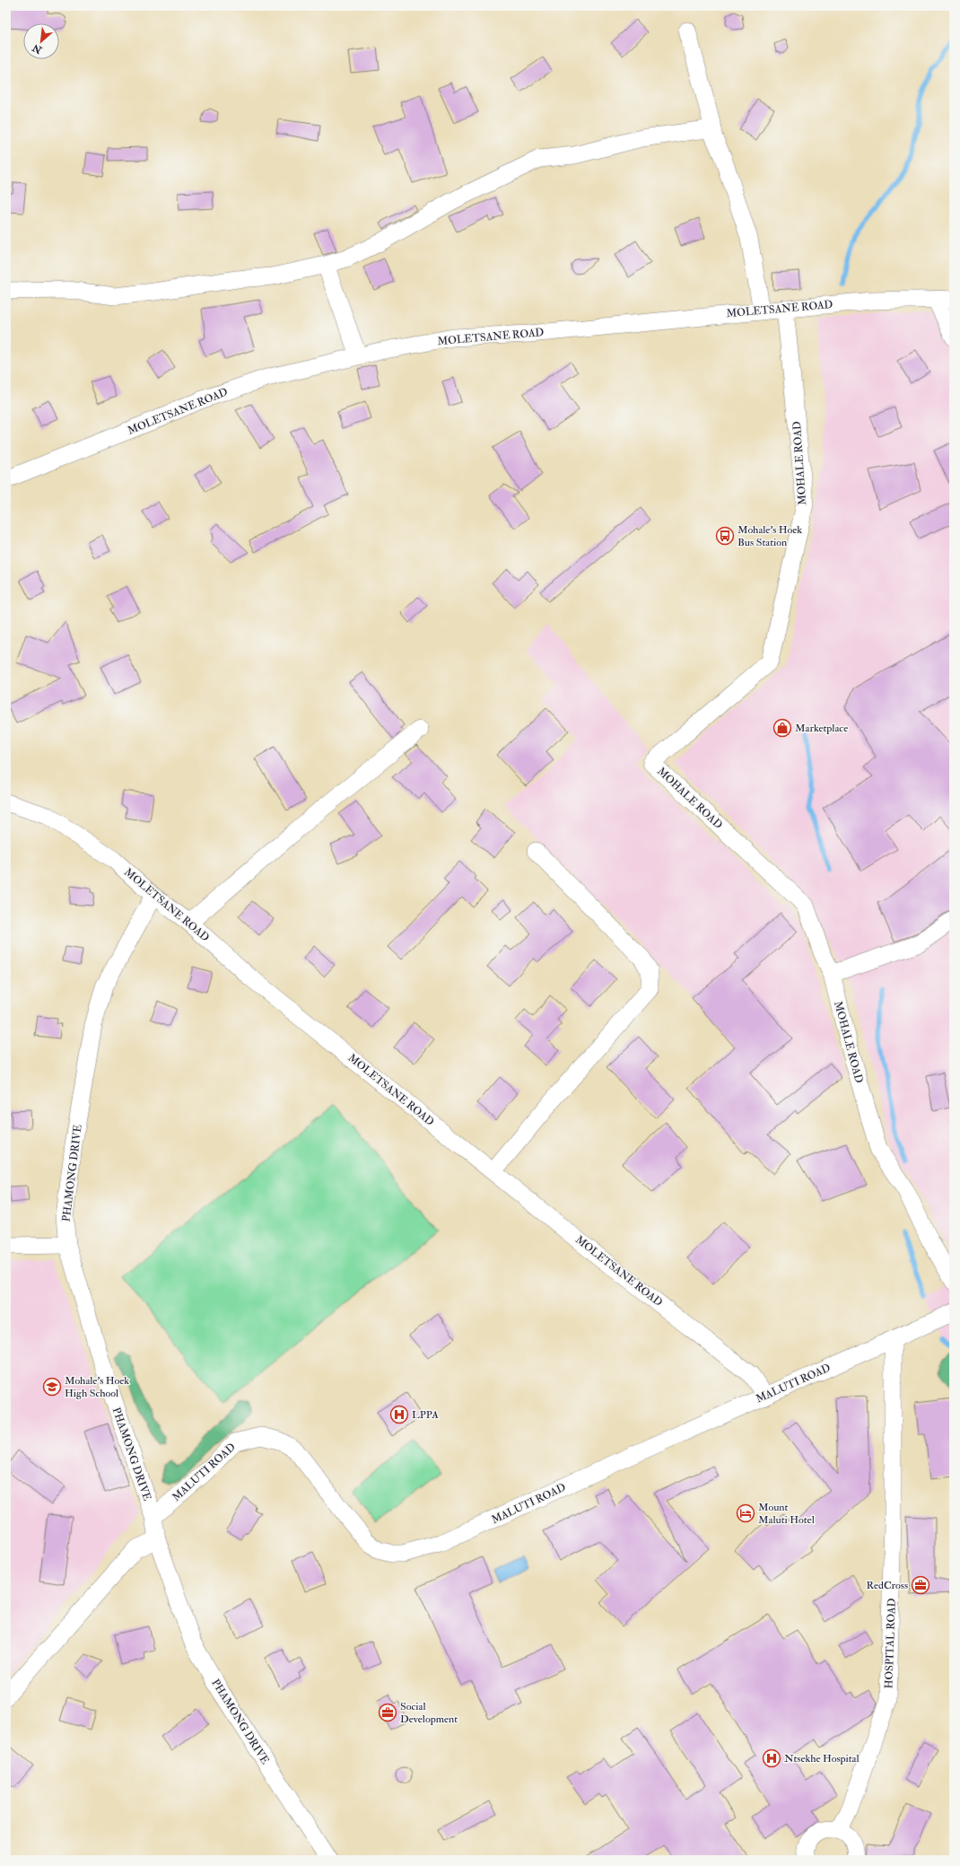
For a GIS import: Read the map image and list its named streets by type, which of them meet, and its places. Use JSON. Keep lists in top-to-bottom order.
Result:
{
  "streets": {
    "street": [
      "MOLETSANE ROAD",
      "MOHALE ROAD",
      "PHAMONG DRIVE",
      "MALUTI ROAD",
      "HOSPITAL ROAD"
    ]
  },
  "crossings": [
    ["MOLETSANE ROAD", "MOHALE ROAD"],
    ["MOLETSANE ROAD", "PHAMONG DRIVE"],
    ["MOLETSANE ROAD", "MALUTI ROAD"],
    ["PHAMONG DRIVE", "MALUTI ROAD"],
    ["MALUTI ROAD", "HOSPITAL ROAD"]
  ],
  "places": {
    "bus stop": ["Mohale's Hoek Bus Station"],
    "shop": ["Marketplace"],
    "school or university": ["Mohale's Hoek High School"],
    "hospital": ["LPPA", "Ntsekhe Hospital"],
    "hotel": ["Mount Maluti Hotel"],
    "office": ["RedCross", "Social Development"]
  },
  "north": "bottom left"
}
